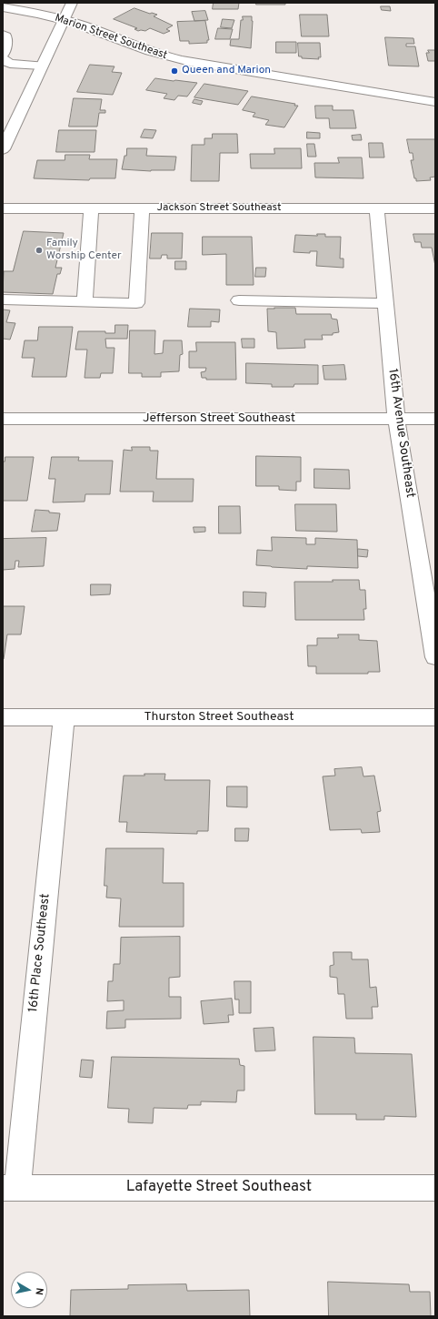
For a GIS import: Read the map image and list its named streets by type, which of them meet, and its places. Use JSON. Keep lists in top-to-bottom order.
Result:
{
  "streets": {
    "street": [
      "Marion Street Southeast",
      "Jackson Street Southeast",
      "Jefferson Street Southeast",
      "16th Avenue Southeast",
      "Thurston Street Southeast",
      "16th Place Southeast",
      "Lafayette Street Southeast"
    ]
  },
  "crossings": [
    ["Jackson Street Southeast", "16th Avenue Southeast"],
    ["Jefferson Street Southeast", "16th Avenue Southeast"],
    ["Thurston Street Southeast", "16th Place Southeast"],
    ["16th Place Southeast", "Lafayette Street Southeast"]
  ],
  "places": ["Queen and Marion", "Family Worship Center"],
  "north": "right"
}
